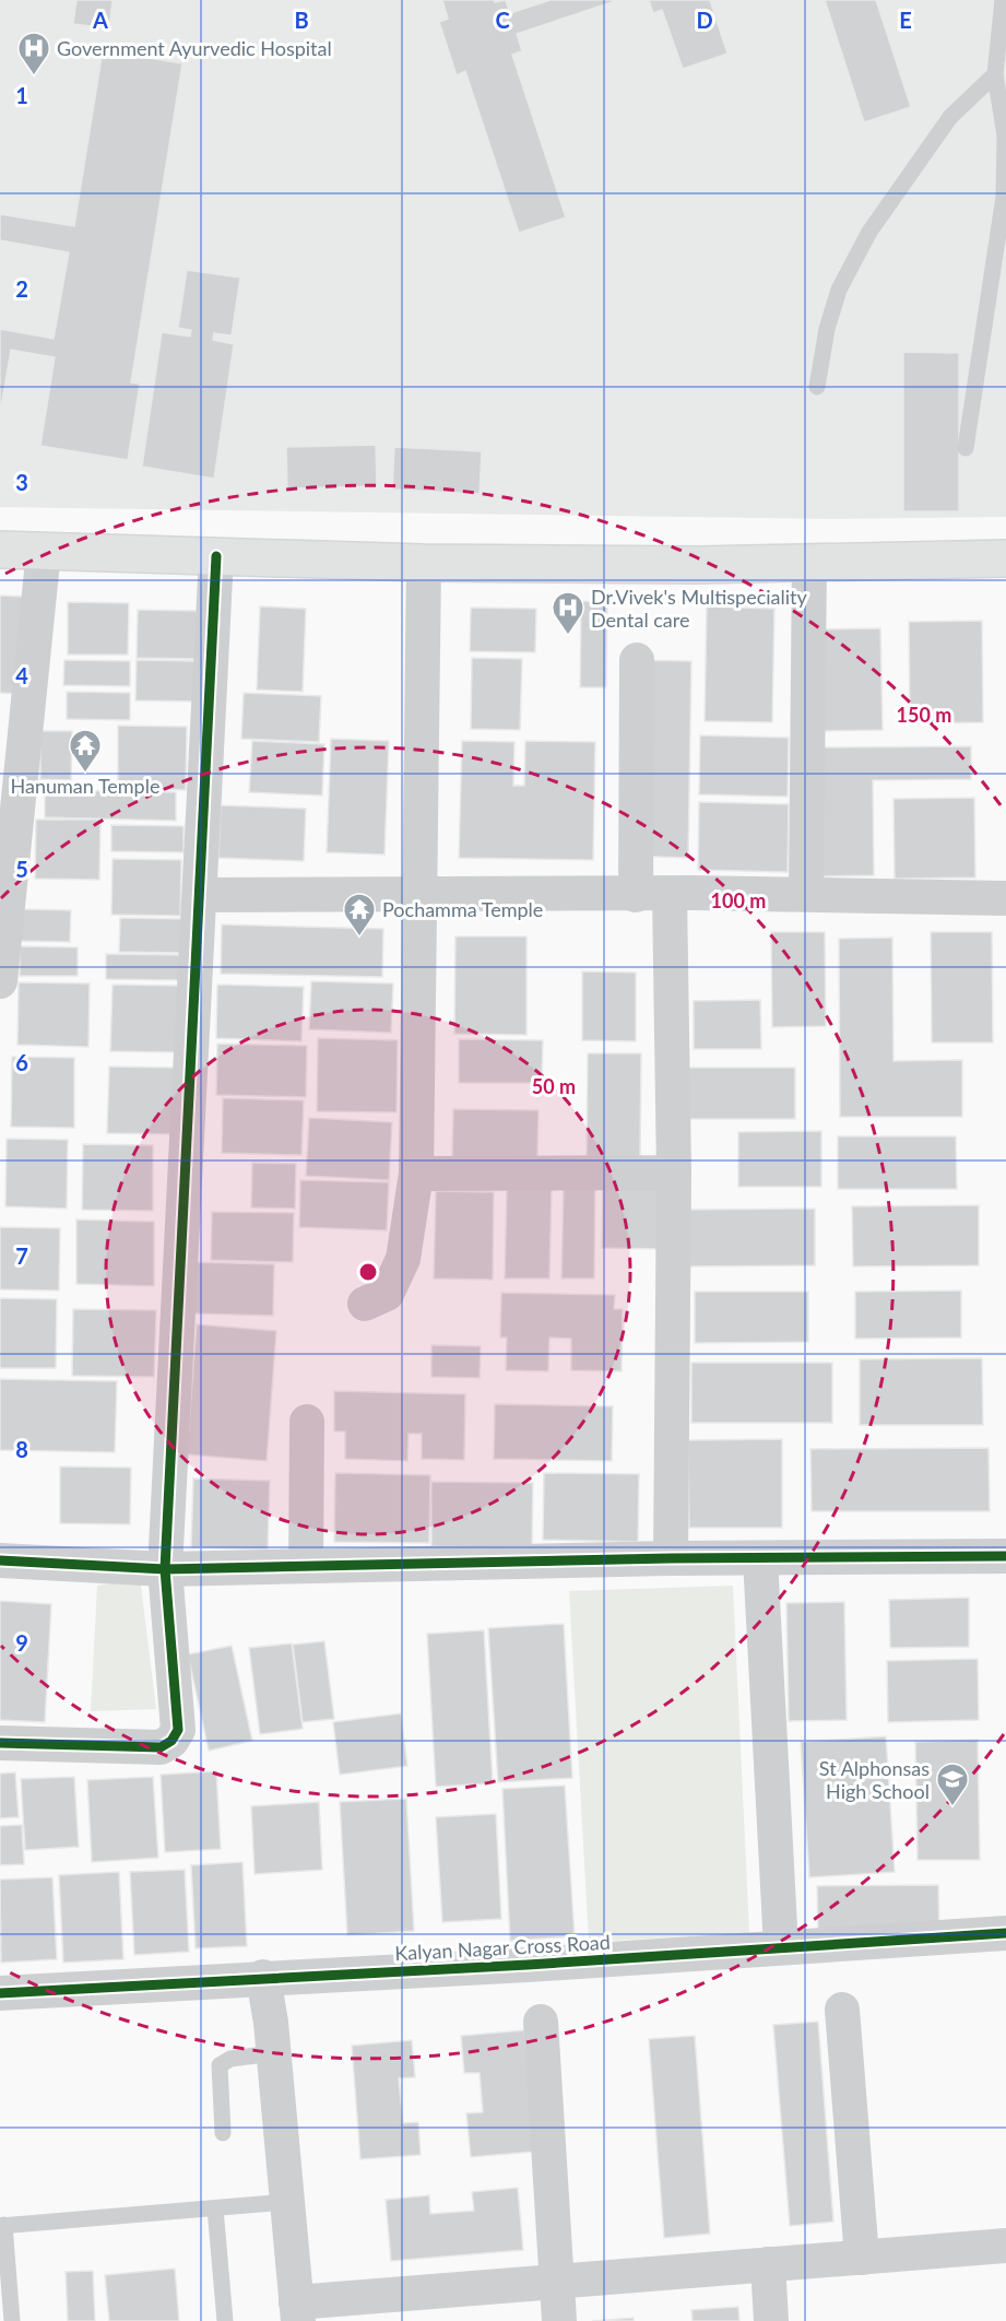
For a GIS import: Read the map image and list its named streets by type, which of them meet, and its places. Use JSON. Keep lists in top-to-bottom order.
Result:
{
  "streets": {
    "street": ["Kalyan Nagar Cross Road"]
  },
  "places": {
    "hospital": ["Government Ayurvedic Hospital", "Dr.Vivek's Multispeciality Dental care"],
    "temple": ["Hanuman Temple", "Pochamma Temple"],
    "school or university": ["St Alphonsas High School"]
  },
  "grid": {
    "columns": [
      "A",
      "B",
      "C",
      "D",
      "E"
    ],
    "rows": [
      "1",
      "2",
      "3",
      "4",
      "5",
      "6",
      "7",
      "8",
      "9"
    ]
  },
  "rings": ["150 m", "100 m", "50 m"]
}
